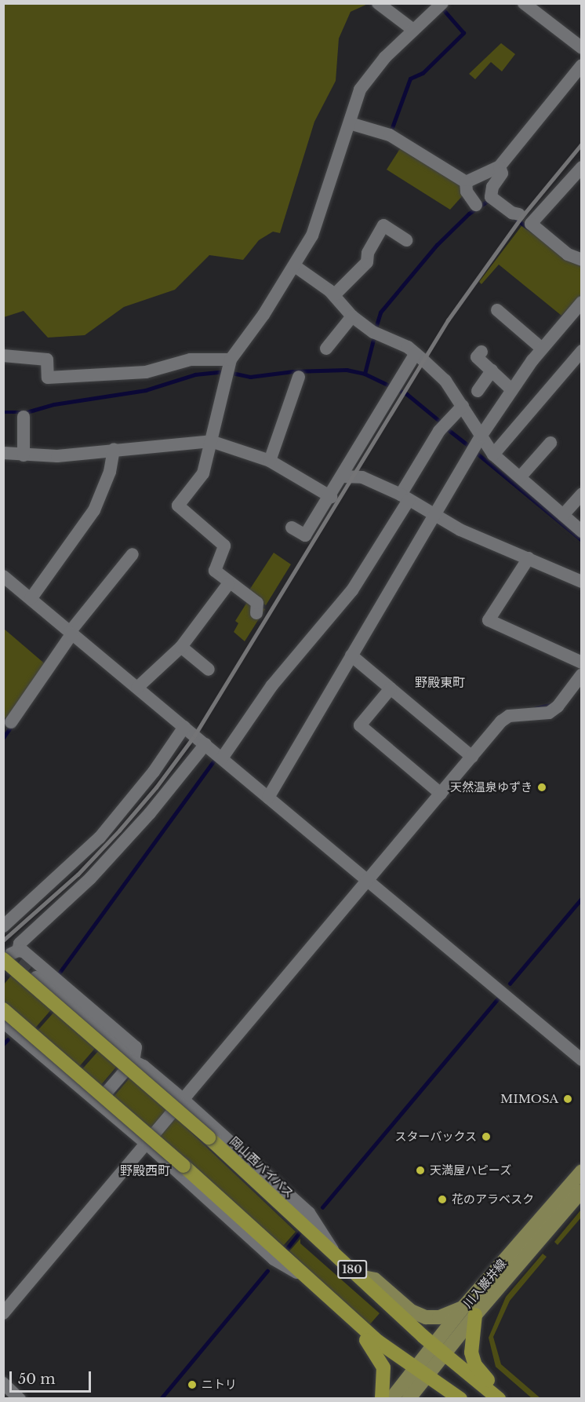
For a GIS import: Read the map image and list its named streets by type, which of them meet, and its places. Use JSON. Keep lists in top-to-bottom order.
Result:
{
  "streets": {
    "highway": ["岡山西バイパス", "180"],
    "main road": ["川入巌井線"]
  },
  "crossings": [
    ["岡山西バイパス", "川入巌井線"]
  ],
  "districts": ["野殿東町", "野殿西町"],
  "places": [
    "天然温泉ゆずき",
    "MIMOSA",
    "スターバックス",
    "天満屋ハピーズ",
    "花のアラベスク",
    "ニトリ"
  ],
  "scale_bar": "50 m"
}
